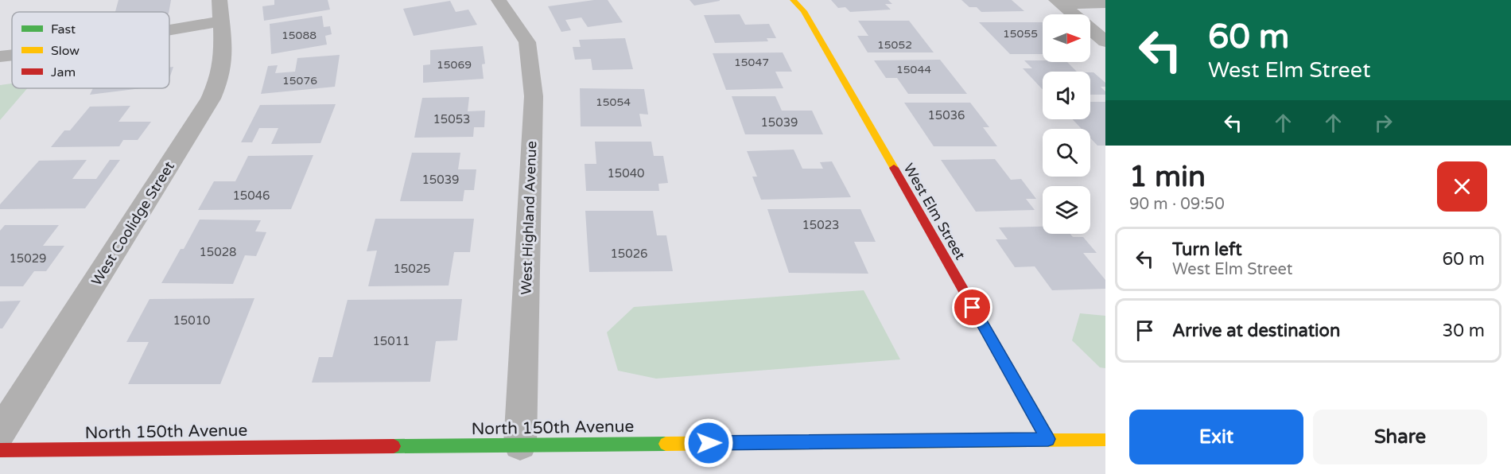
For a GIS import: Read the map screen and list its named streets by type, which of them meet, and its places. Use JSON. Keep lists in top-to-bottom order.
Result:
{
  "streets": {
    "street": [
      "West Elm Street",
      "West Highland Avenue",
      "West Coolidge Street",
      "North 150th Avenue"
    ]
  },
  "crossings": [
    ["West Elm Street", "North 150th Avenue"],
    ["West Highland Avenue", "North 150th Avenue"]
  ],
  "house_numbers": [
    "15055",
    "15088",
    "15052",
    "15047",
    "15069",
    "15044",
    "15076",
    "15054",
    "15036",
    "15053",
    "15039",
    "15040",
    "15039",
    "15046",
    "15023",
    "15028",
    "15026",
    "15029",
    "15025",
    "15010",
    "15011"
  ],
  "legend": ["Fast", "Slow", "Jam"],
  "north": "right",
  "page": {
    "turn": ["60 m", "West Elm Street"],
    "heading": ["1 min", "90 m · 09:50"],
    "list": [
      {
        "name": "Turn left",
        "note": "West Elm Street",
        "value": "60 m"
      },
      {
        "name": "Arrive at destination",
        "value": "30 m"
      }
    ],
    "buttons": ["Exit", "Share"]
  }
}
